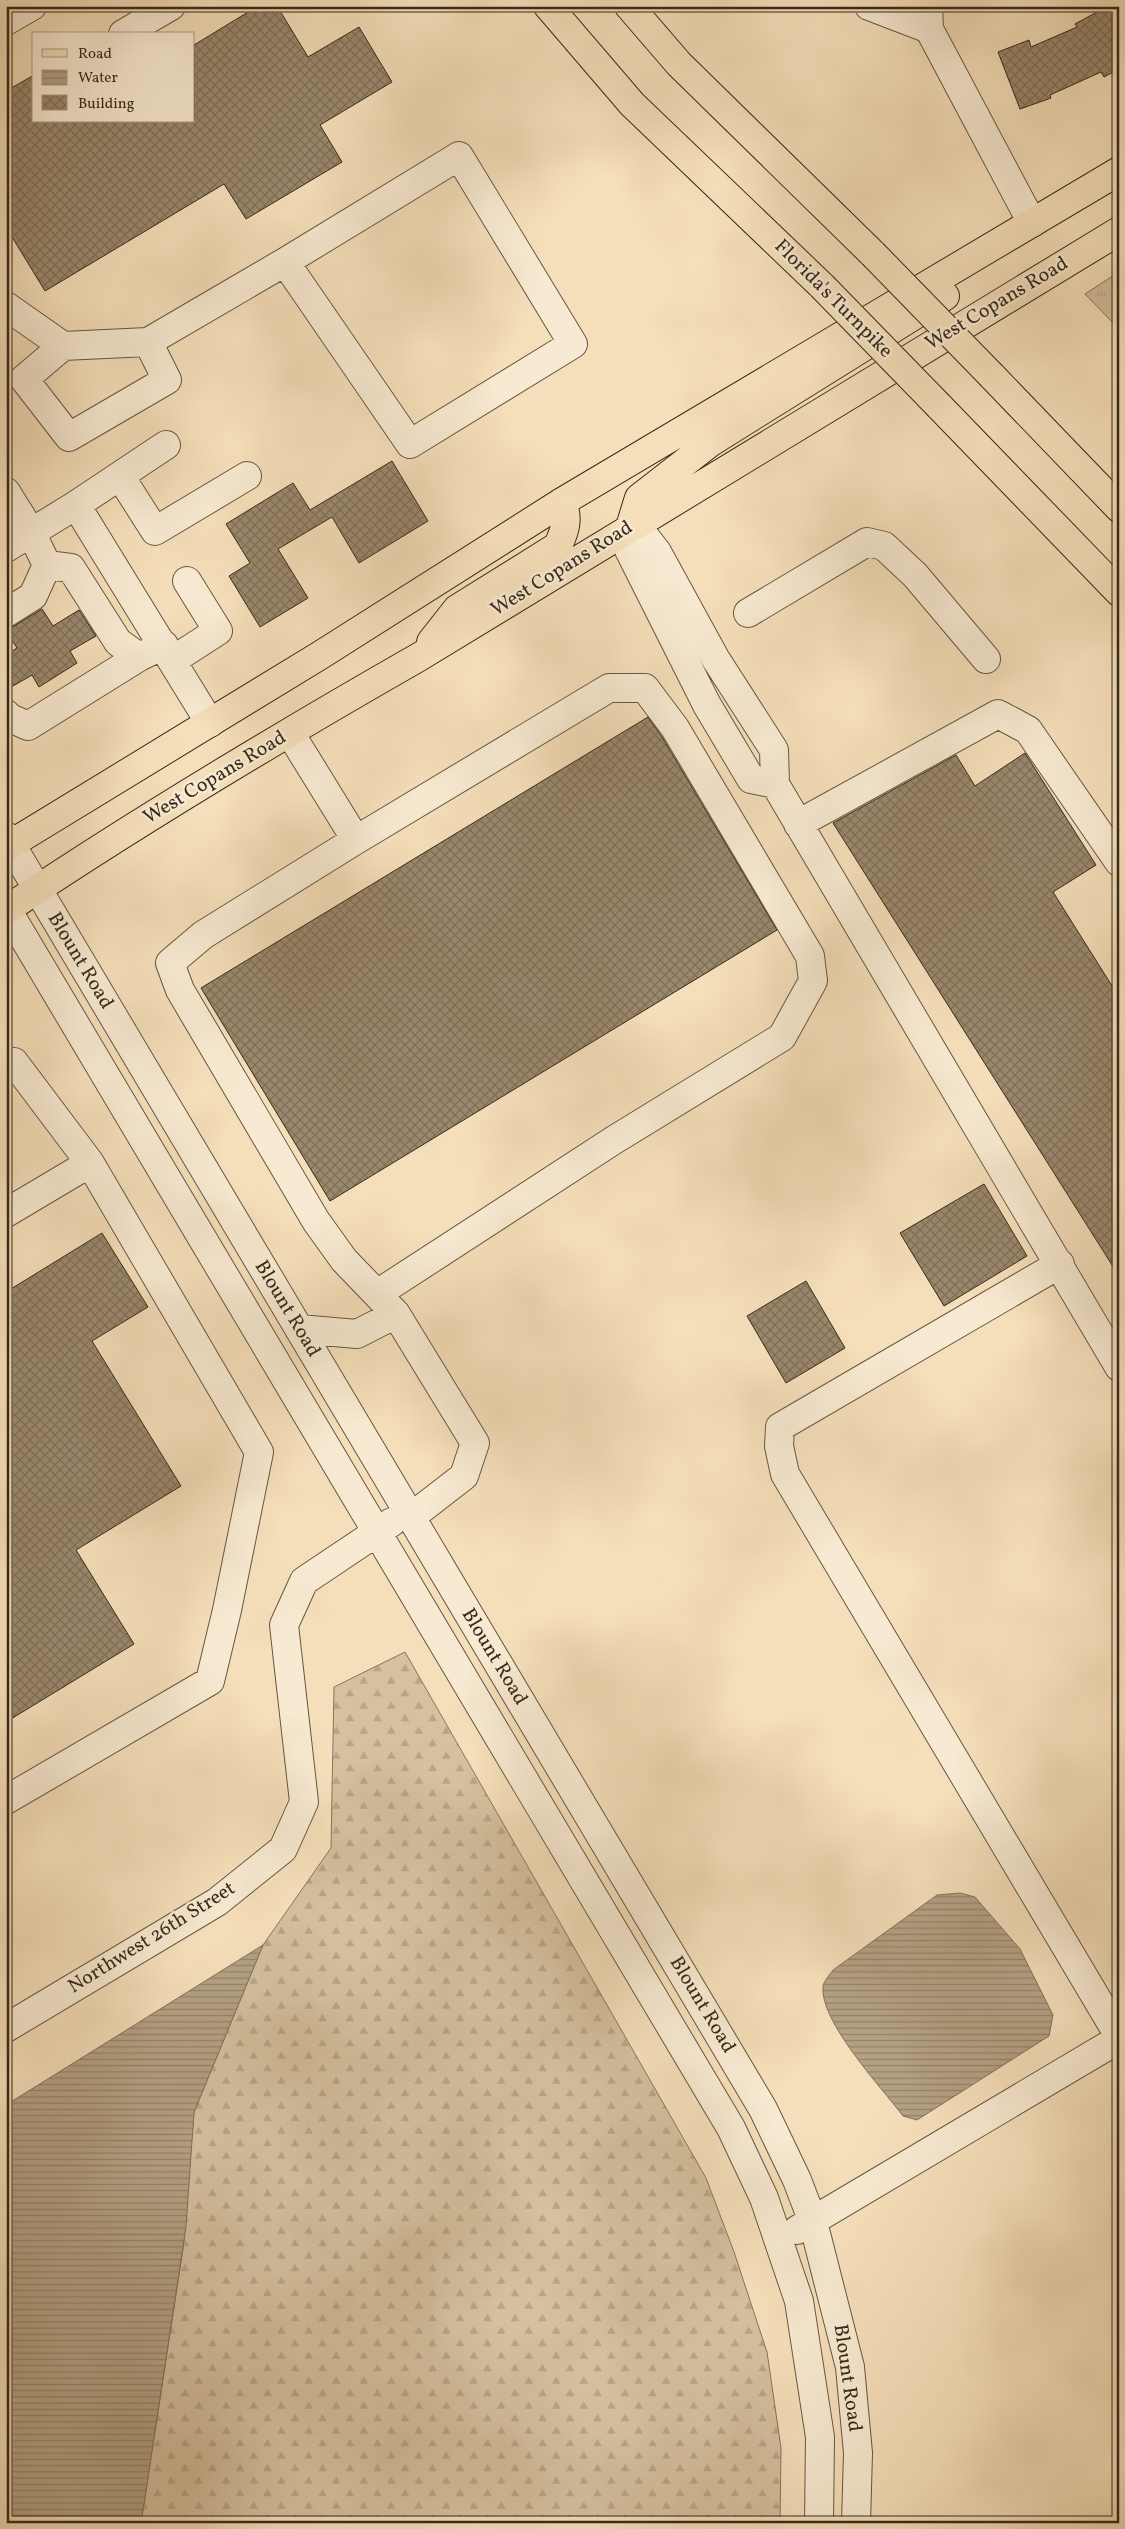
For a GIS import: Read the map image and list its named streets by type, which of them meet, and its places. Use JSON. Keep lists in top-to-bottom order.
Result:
{
  "streets": {
    "main road": ["Florida's Turnpike", "West Copans Road"],
    "street": ["Blount Road", "Northwest 26th Street"]
  },
  "crossings": [
    ["West Copans Road", "Blount Road"],
    ["Blount Road", "Northwest 26th Street"]
  ],
  "legend": ["Road", "Water", "Building"]
}
